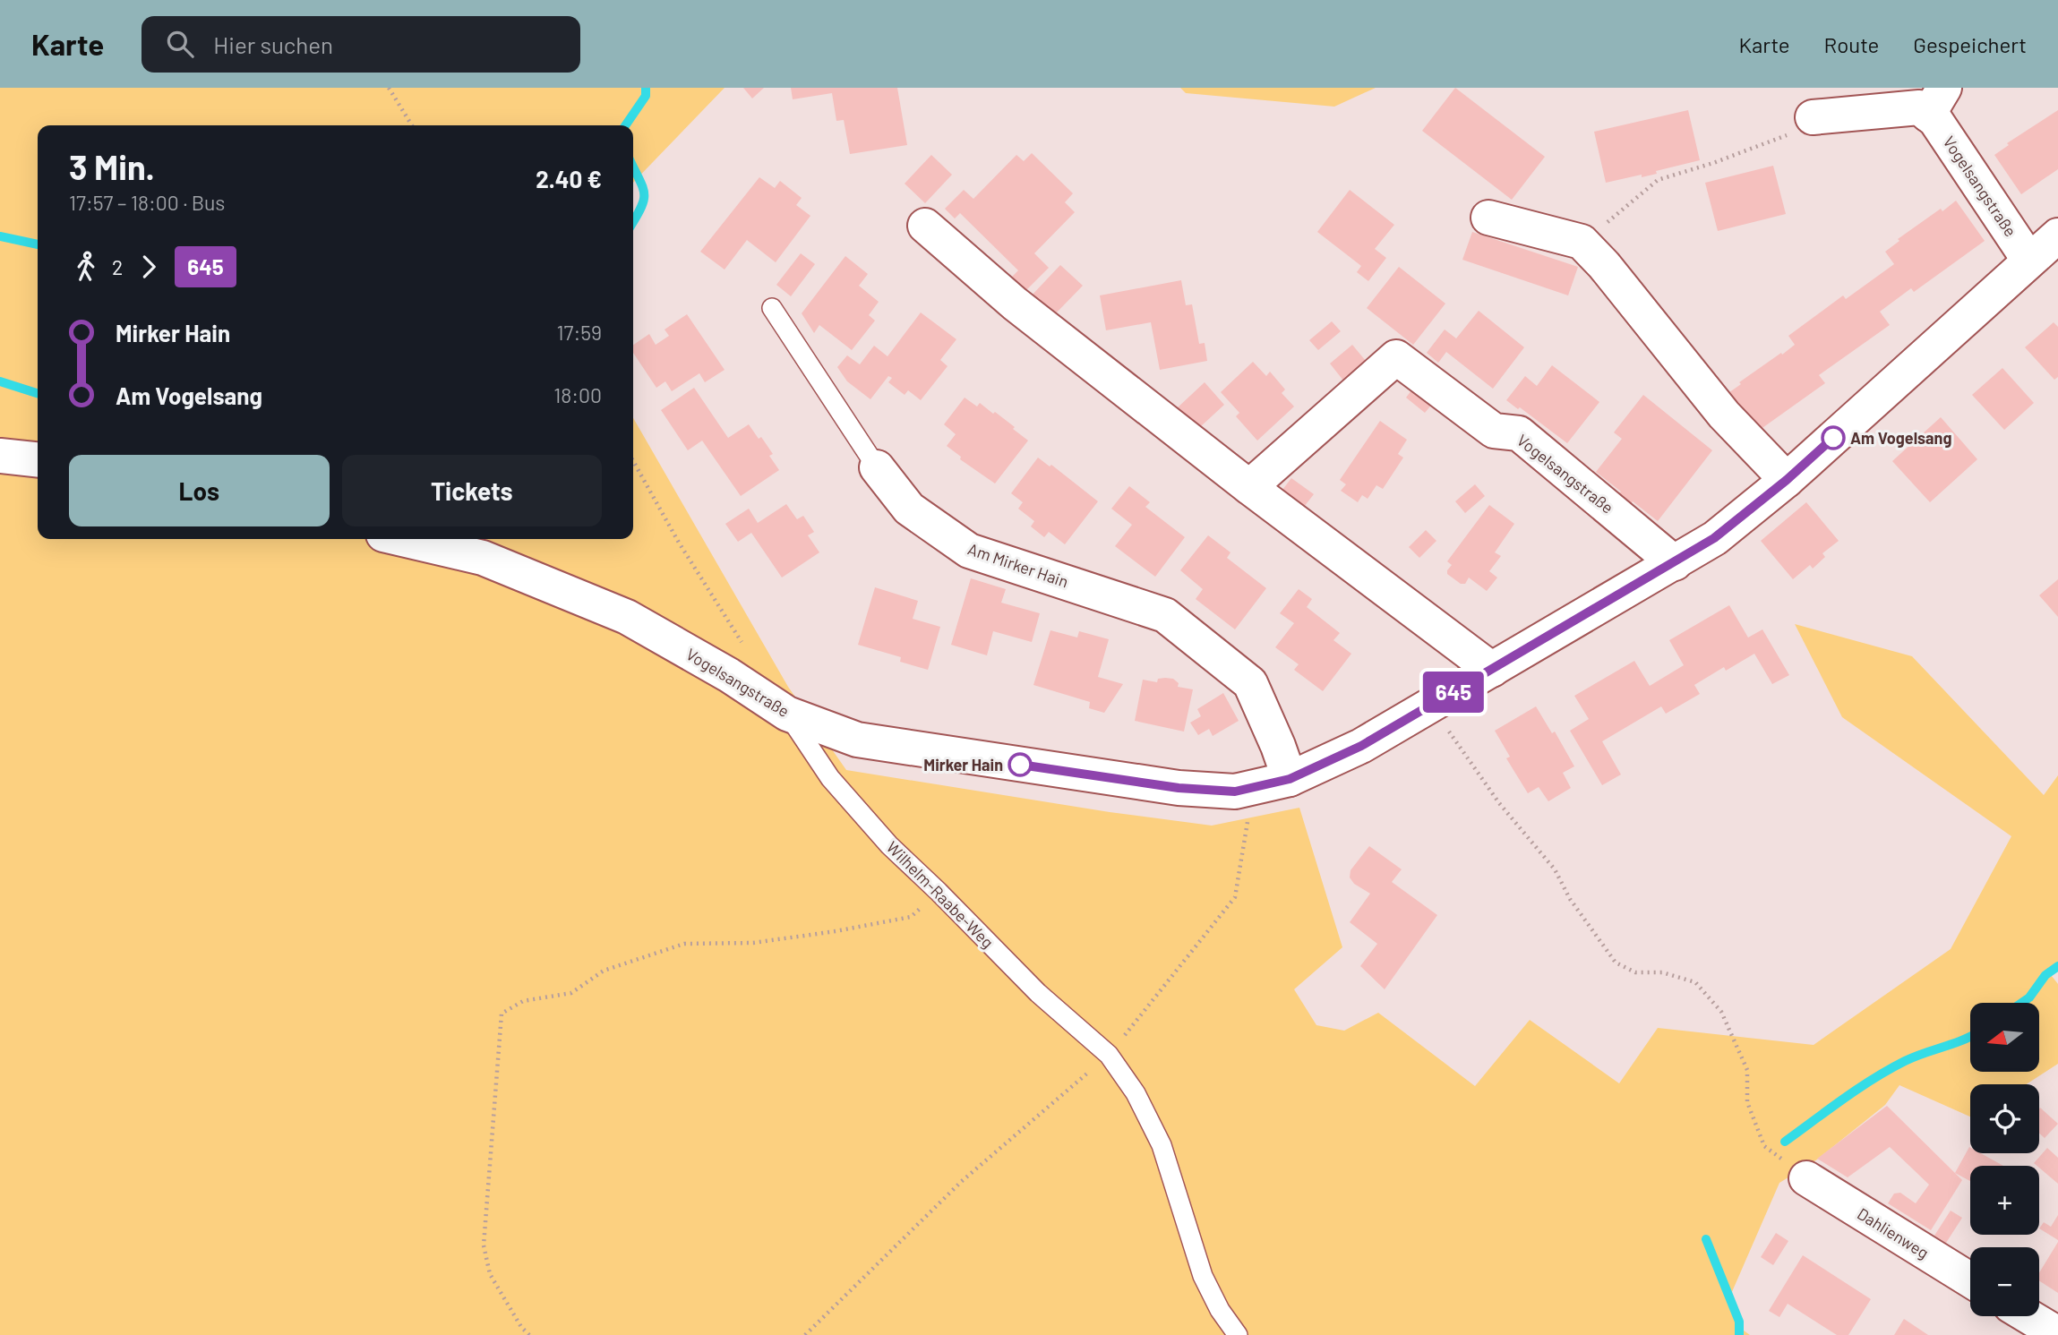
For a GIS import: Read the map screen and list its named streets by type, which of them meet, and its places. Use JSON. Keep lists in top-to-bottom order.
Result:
{
  "streets": {
    "street": ["Vogelsangstraße", "Am Mirker Hain", "Dahlienweg"],
    "lane": ["Wilhelm-Raabe-Weg"]
  },
  "crossings": [
    ["Vogelsangstraße", "Am Mirker Hain"],
    ["Vogelsangstraße", "Wilhelm-Raabe-Weg"]
  ],
  "places": ["Am Vogelsang", "Mirker Hain"],
  "lines": ["bus line 645"],
  "north": "left",
  "page": {
    "header": "Karte",
    "search": "Hier suchen",
    "nav": ["Karte", "Route", "Gespeichert"],
    "on_map": "645",
    "heading": ["3 Min.", "17:57 – 18:00 · Bus", "2.40 €"],
    "legs": ["2", "645"],
    "list": [
      {
        "name": "Mirker Hain",
        "value": "17:59"
      },
      {
        "name": "Am Vogelsang",
        "value": "18:00"
      }
    ],
    "buttons": ["Los", "Tickets"],
    "map_buttons": ["+", "−"]
  }
}
